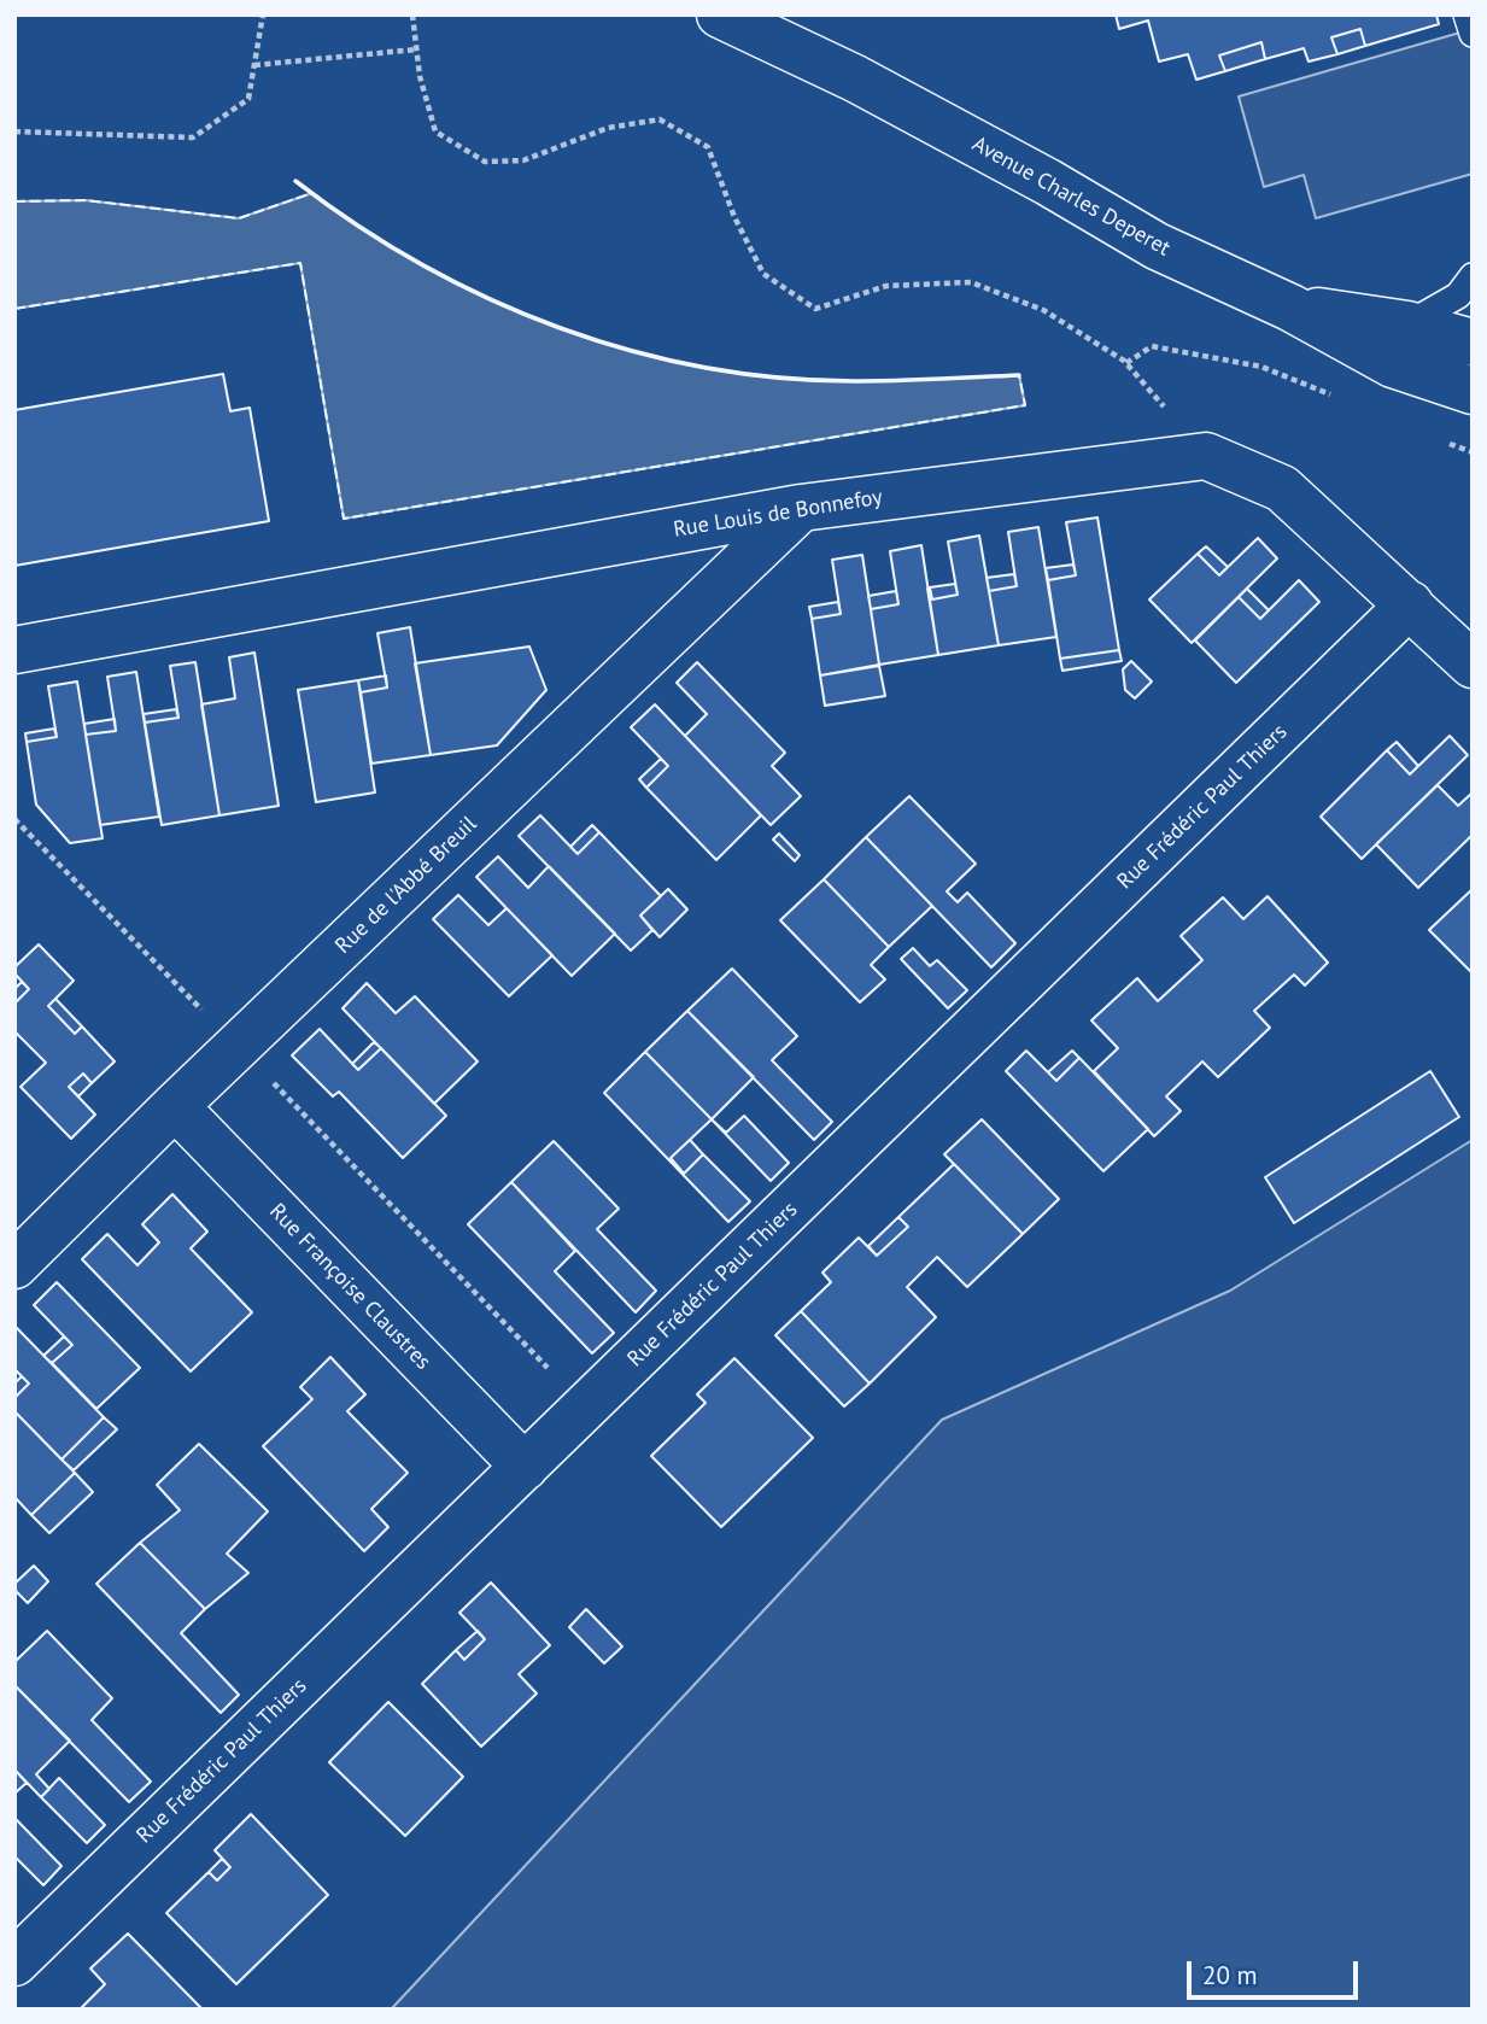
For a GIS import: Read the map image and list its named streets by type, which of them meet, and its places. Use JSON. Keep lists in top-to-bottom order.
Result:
{
  "streets": {
    "street": [
      "Avenue Charles Deperet",
      "Rue Louis de Bonnefoy",
      "Rue Frédéric Paul Thiers",
      "Rue de l'Abbé Breuil",
      "Rue Françoise Claustres"
    ]
  },
  "crossings": [
    ["Rue Louis de Bonnefoy", "Rue de l'Abbé Breuil"],
    ["Rue Frédéric Paul Thiers", "Rue Françoise Claustres"],
    ["Rue de l'Abbé Breuil", "Rue Françoise Claustres"]
  ],
  "scale_bar": "20 m"
}
